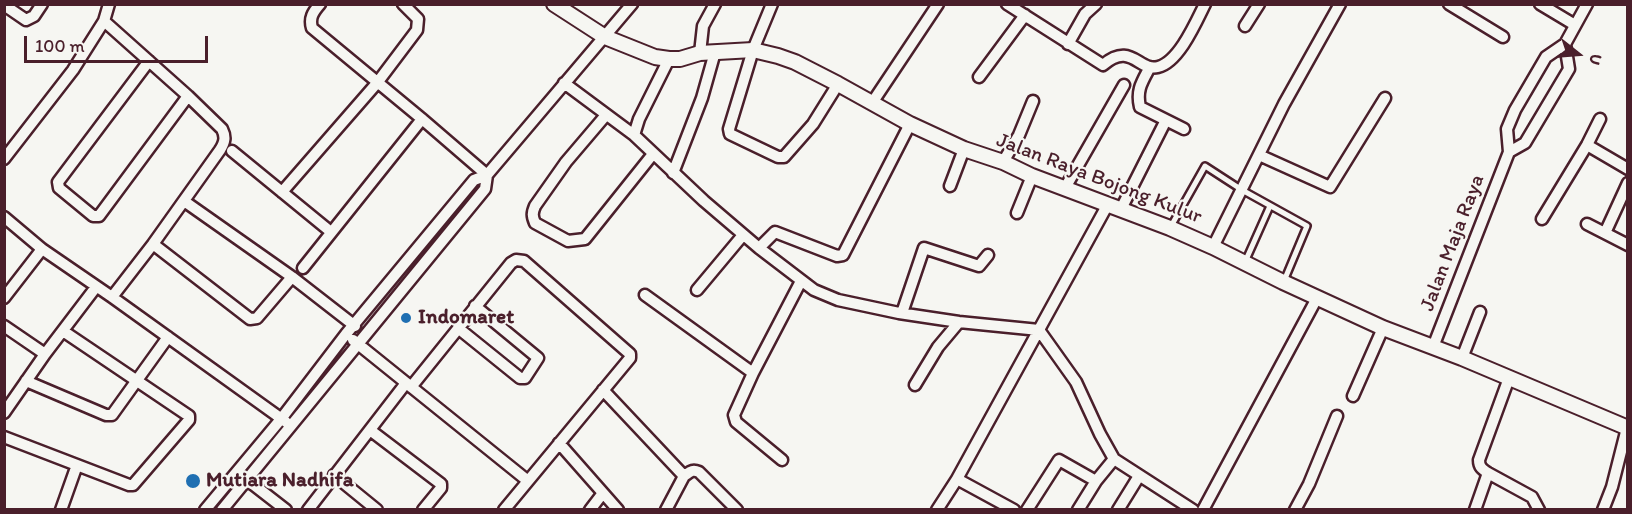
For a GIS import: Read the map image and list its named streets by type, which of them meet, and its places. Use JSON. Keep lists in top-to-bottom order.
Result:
{
  "streets": {
    "main road": ["Jalan Raya Bojong Kulur"],
    "street": ["Jalan Maja Raya"]
  },
  "crossings": [
    ["Jalan Raya Bojong Kulur", "Jalan Maja Raya"]
  ],
  "places": ["Indomaret", "Mutiara Nadhifa"],
  "scale_bar": "100 m",
  "north": "right"
}
